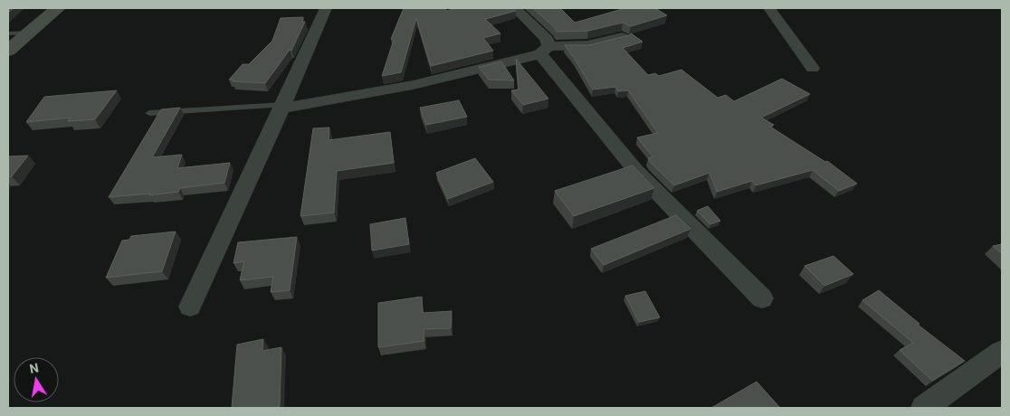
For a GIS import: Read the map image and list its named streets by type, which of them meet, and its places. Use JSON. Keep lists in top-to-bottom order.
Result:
{
  "north": "top"
}
